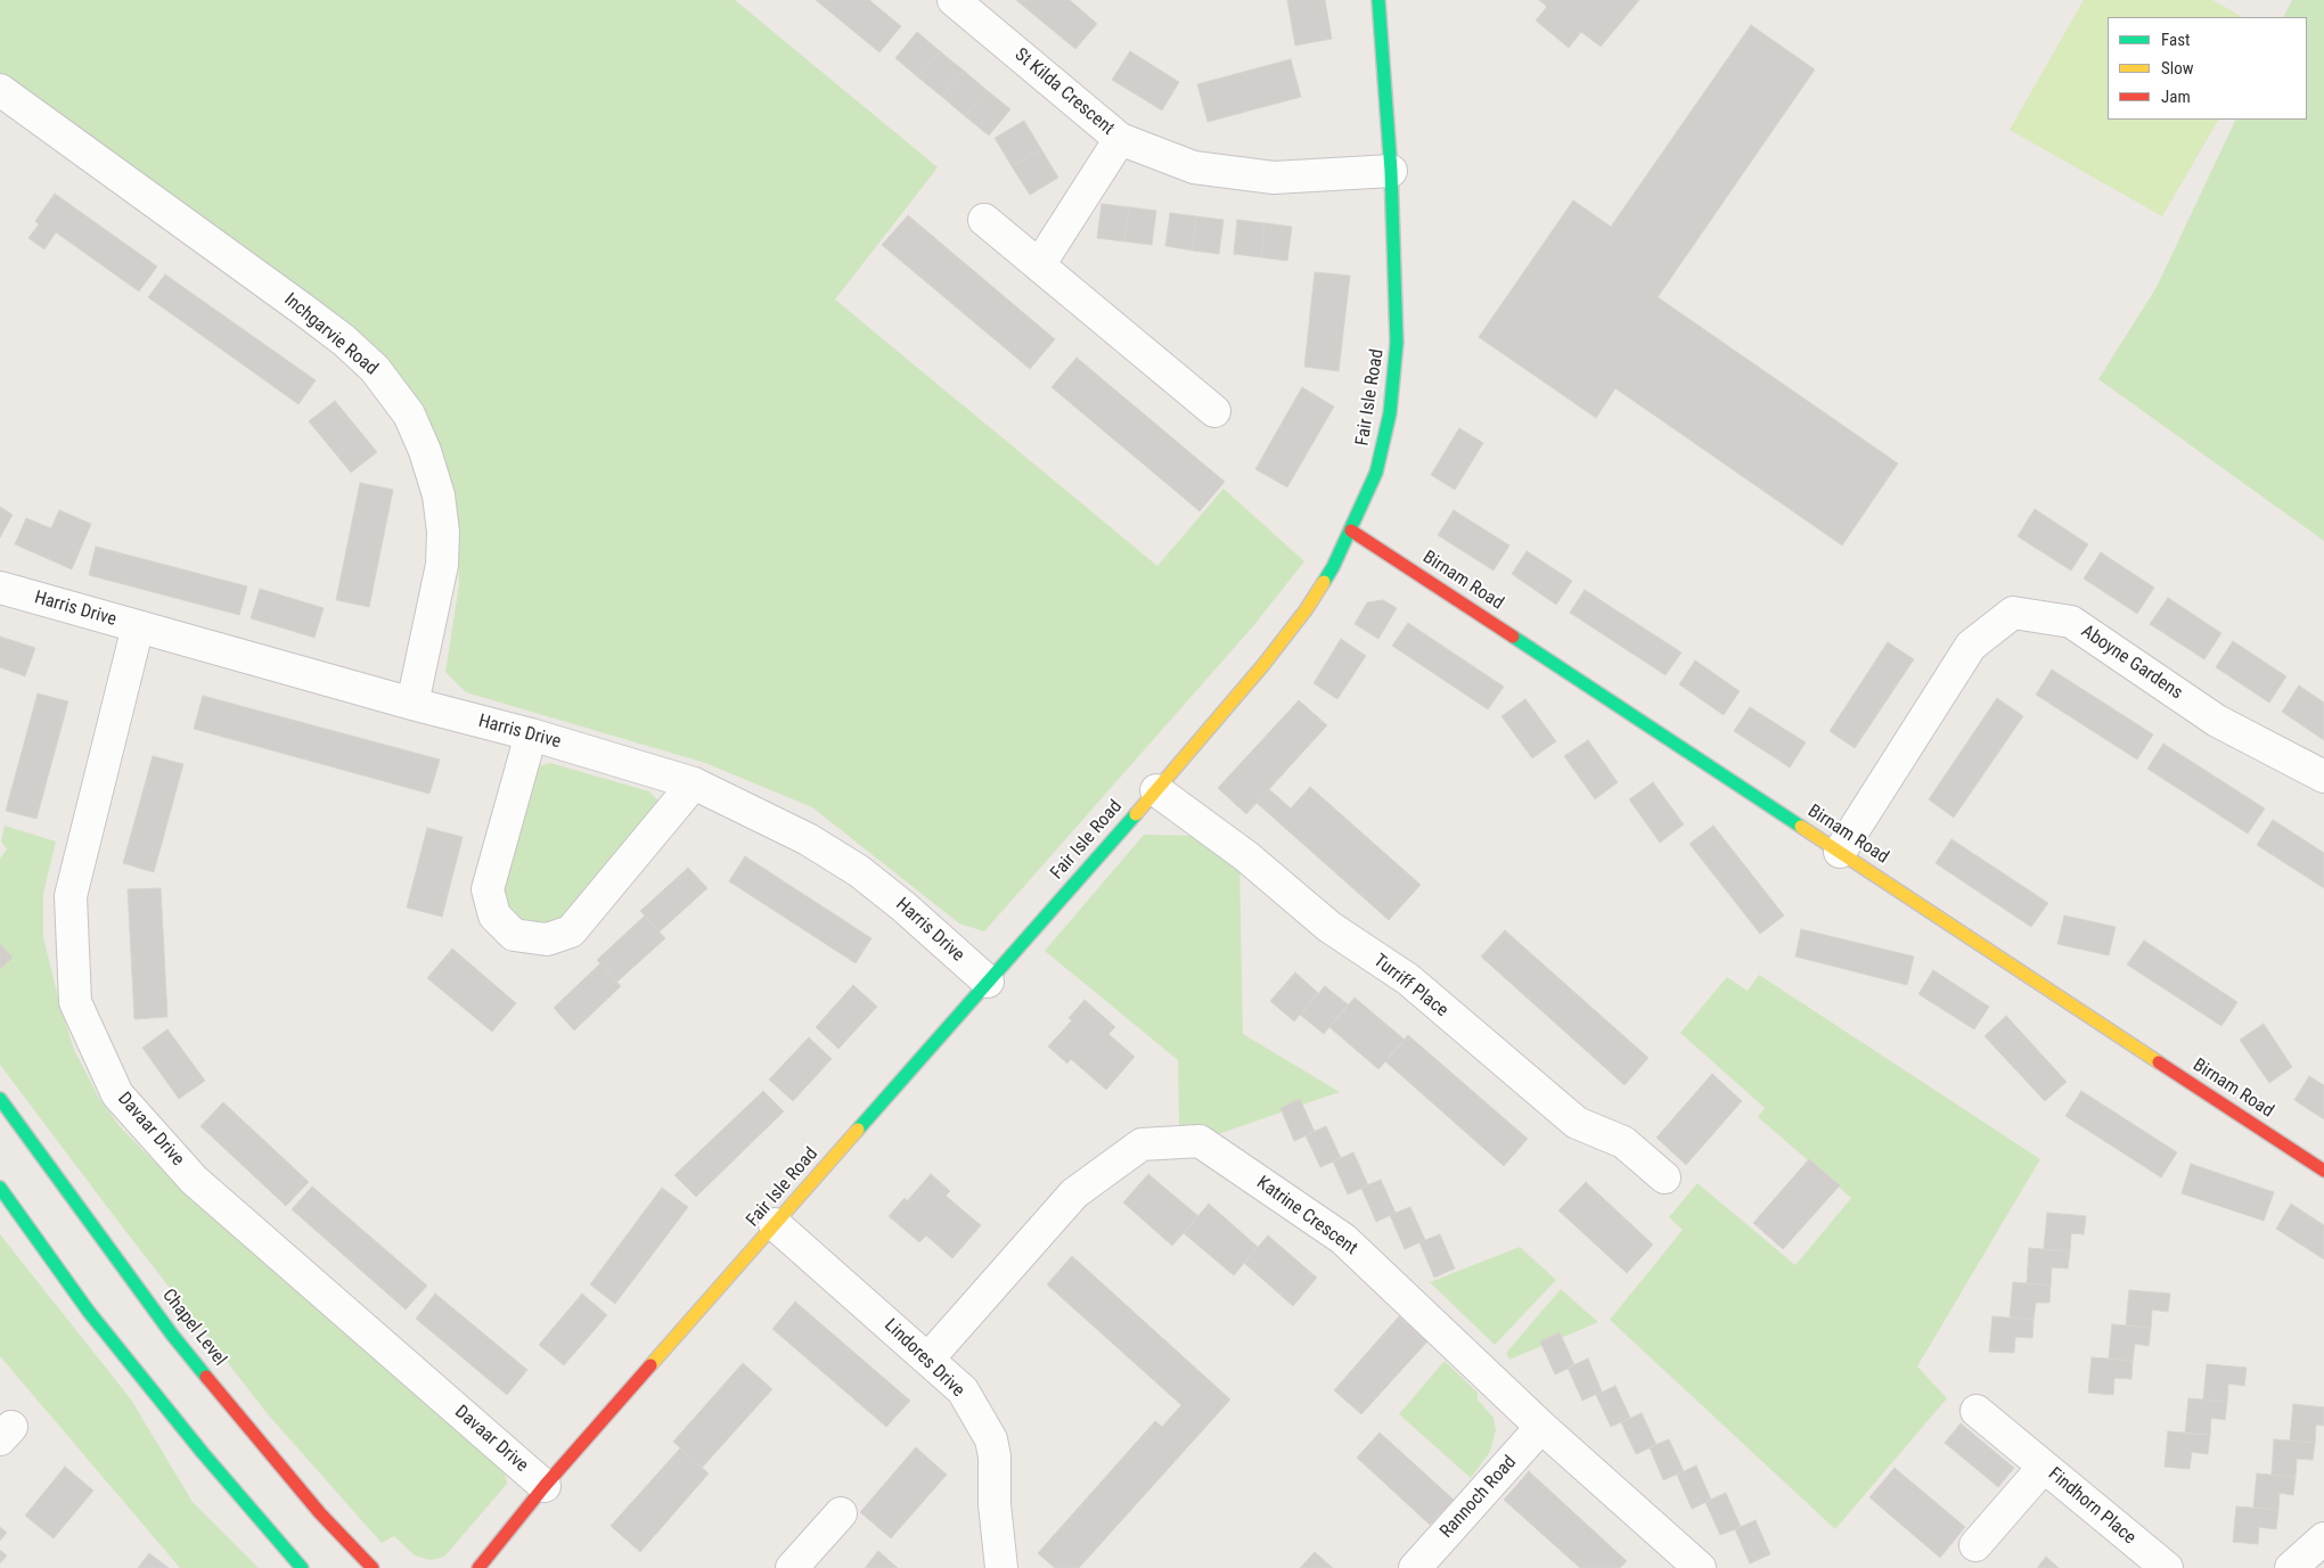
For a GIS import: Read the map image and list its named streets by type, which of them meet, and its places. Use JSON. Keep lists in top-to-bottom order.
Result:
{
  "streets": {
    "street": [
      "St Kilda Crescent",
      "Inchgarvie Road",
      "Fair Isle Road",
      "Birnam Road",
      "Harris Drive",
      "Aboyne Gardens",
      "Turriff Place",
      "Davaar Drive",
      "Katrine Crescent",
      "Chapel Level",
      "Lindores Drive",
      "Rannoch Road",
      "Findhorn Place"
    ]
  },
  "crossings": [
    ["St Kilda Crescent", "Fair Isle Road"],
    ["Inchgarvie Road", "Harris Drive"],
    ["Fair Isle Road", "Birnam Road"],
    ["Fair Isle Road", "Harris Drive"],
    ["Fair Isle Road", "Turriff Place"],
    ["Fair Isle Road", "Davaar Drive"],
    ["Fair Isle Road", "Lindores Drive"],
    ["Birnam Road", "Aboyne Gardens"],
    ["Harris Drive", "Davaar Drive"],
    ["Katrine Crescent", "Lindores Drive"],
    ["Katrine Crescent", "Rannoch Road"]
  ],
  "legend": ["Fast", "Slow", "Jam"]
}
